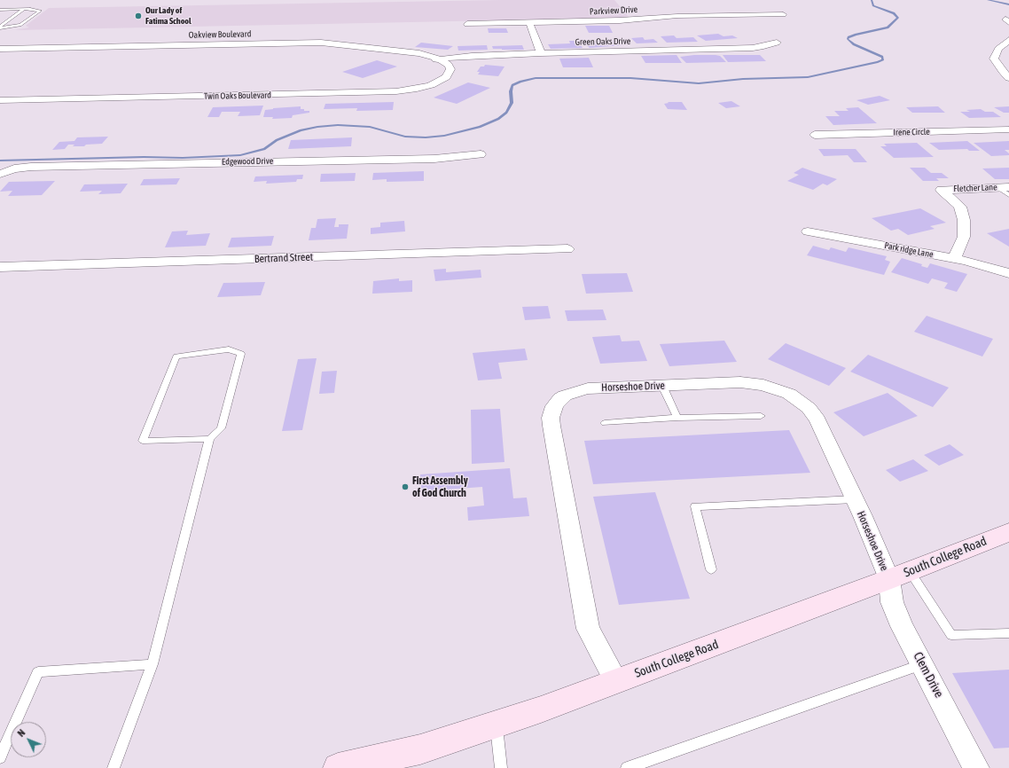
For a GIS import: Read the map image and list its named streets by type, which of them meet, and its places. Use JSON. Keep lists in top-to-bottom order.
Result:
{
  "streets": {
    "main road": ["South College Road"],
    "street": [
      "Parkview Drive",
      "Oakview Boulevard",
      "Green Oaks Drive",
      "Twin Oaks Boulevard",
      "Irene Circle",
      "Edgewood Drive",
      "Fletcher Lane",
      "Park ridge Lane",
      "Bertrand Street",
      "Horseshoe Drive",
      "Clem Drive"
    ]
  },
  "crossings": [
    ["Oakview Boulevard", "Green Oaks Drive"],
    ["Oakview Boulevard", "Twin Oaks Boulevard"],
    ["Green Oaks Drive", "Twin Oaks Boulevard"],
    ["Fletcher Lane", "Park ridge Lane"],
    ["Horseshoe Drive", "South College Road"],
    ["Horseshoe Drive", "Clem Drive"],
    ["South College Road", "Clem Drive"]
  ],
  "places": ["Our Lady of Fatima School", "First Assembly of God Church"],
  "north": "top left"
}
